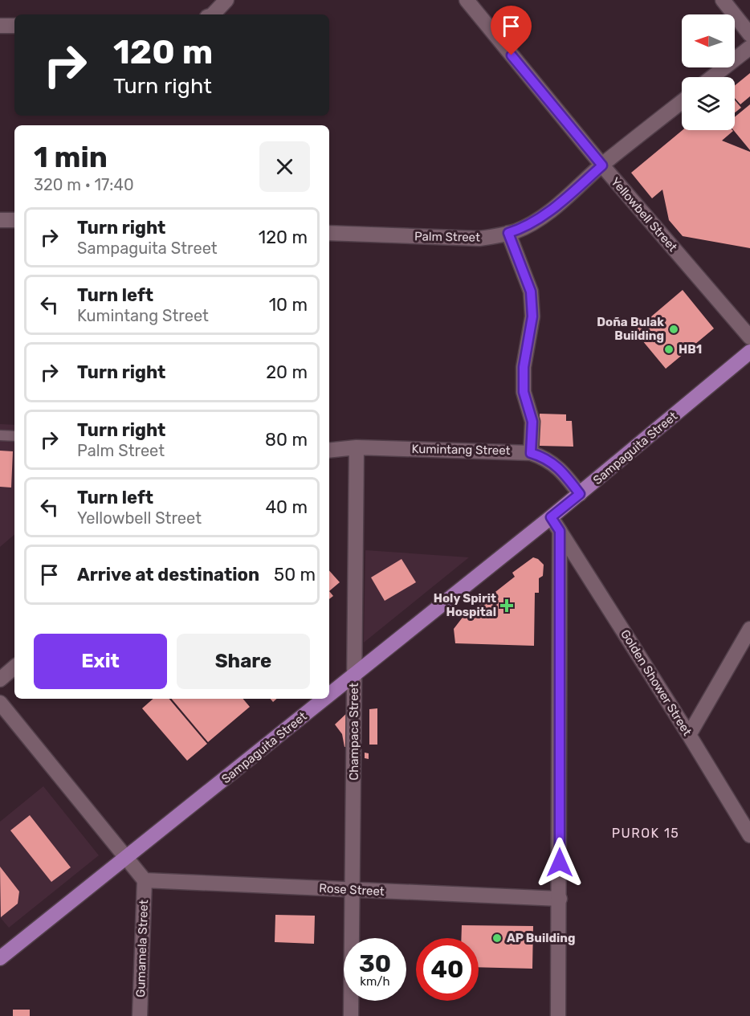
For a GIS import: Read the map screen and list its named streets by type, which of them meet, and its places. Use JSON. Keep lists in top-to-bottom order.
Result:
{
  "streets": {
    "highway": ["Sampaguita Street"],
    "street": [
      "Yellowbell Street",
      "Palm Street",
      "Kumintang Street",
      "Golden Shower Street",
      "Champaca Street",
      "Rose Street",
      "Gumamela Street"
    ]
  },
  "crossings": [
    ["Yellowbell Street", "Palm Street"],
    ["Sampaguita Street", "Kumintang Street"],
    ["Sampaguita Street", "Golden Shower Street"],
    ["Sampaguita Street", "Champaca Street"],
    ["Kumintang Street", "Champaca Street"],
    ["Champaca Street", "Rose Street"],
    ["Rose Street", "Gumamela Street"]
  ],
  "districts": ["PUROK 15"],
  "places": {
    "other": ["Doña Bulak Building", "HB1", "AP Building"],
    "health": ["Holy Spirit Hospital"]
  },
  "north": "left",
  "page": {
    "turn": ["120 m", "Turn right"],
    "heading": ["1 min", "320 m · 17:40"],
    "list": [
      {
        "name": "Turn right",
        "note": "Sampaguita Street",
        "value": "120 m"
      },
      {
        "name": "Turn left",
        "note": "Kumintang Street",
        "value": "10 m"
      },
      {
        "name": "Turn right",
        "value": "20 m"
      },
      {
        "name": "Turn right",
        "note": "Palm Street",
        "value": "80 m"
      },
      {
        "name": "Turn left",
        "note": "Yellowbell Street",
        "value": "40 m"
      },
      {
        "name": "Arrive at destination",
        "value": "50 m"
      }
    ],
    "buttons": ["Exit", "Share"],
    "speed": "30 km/h",
    "limit": "40"
  }
}
